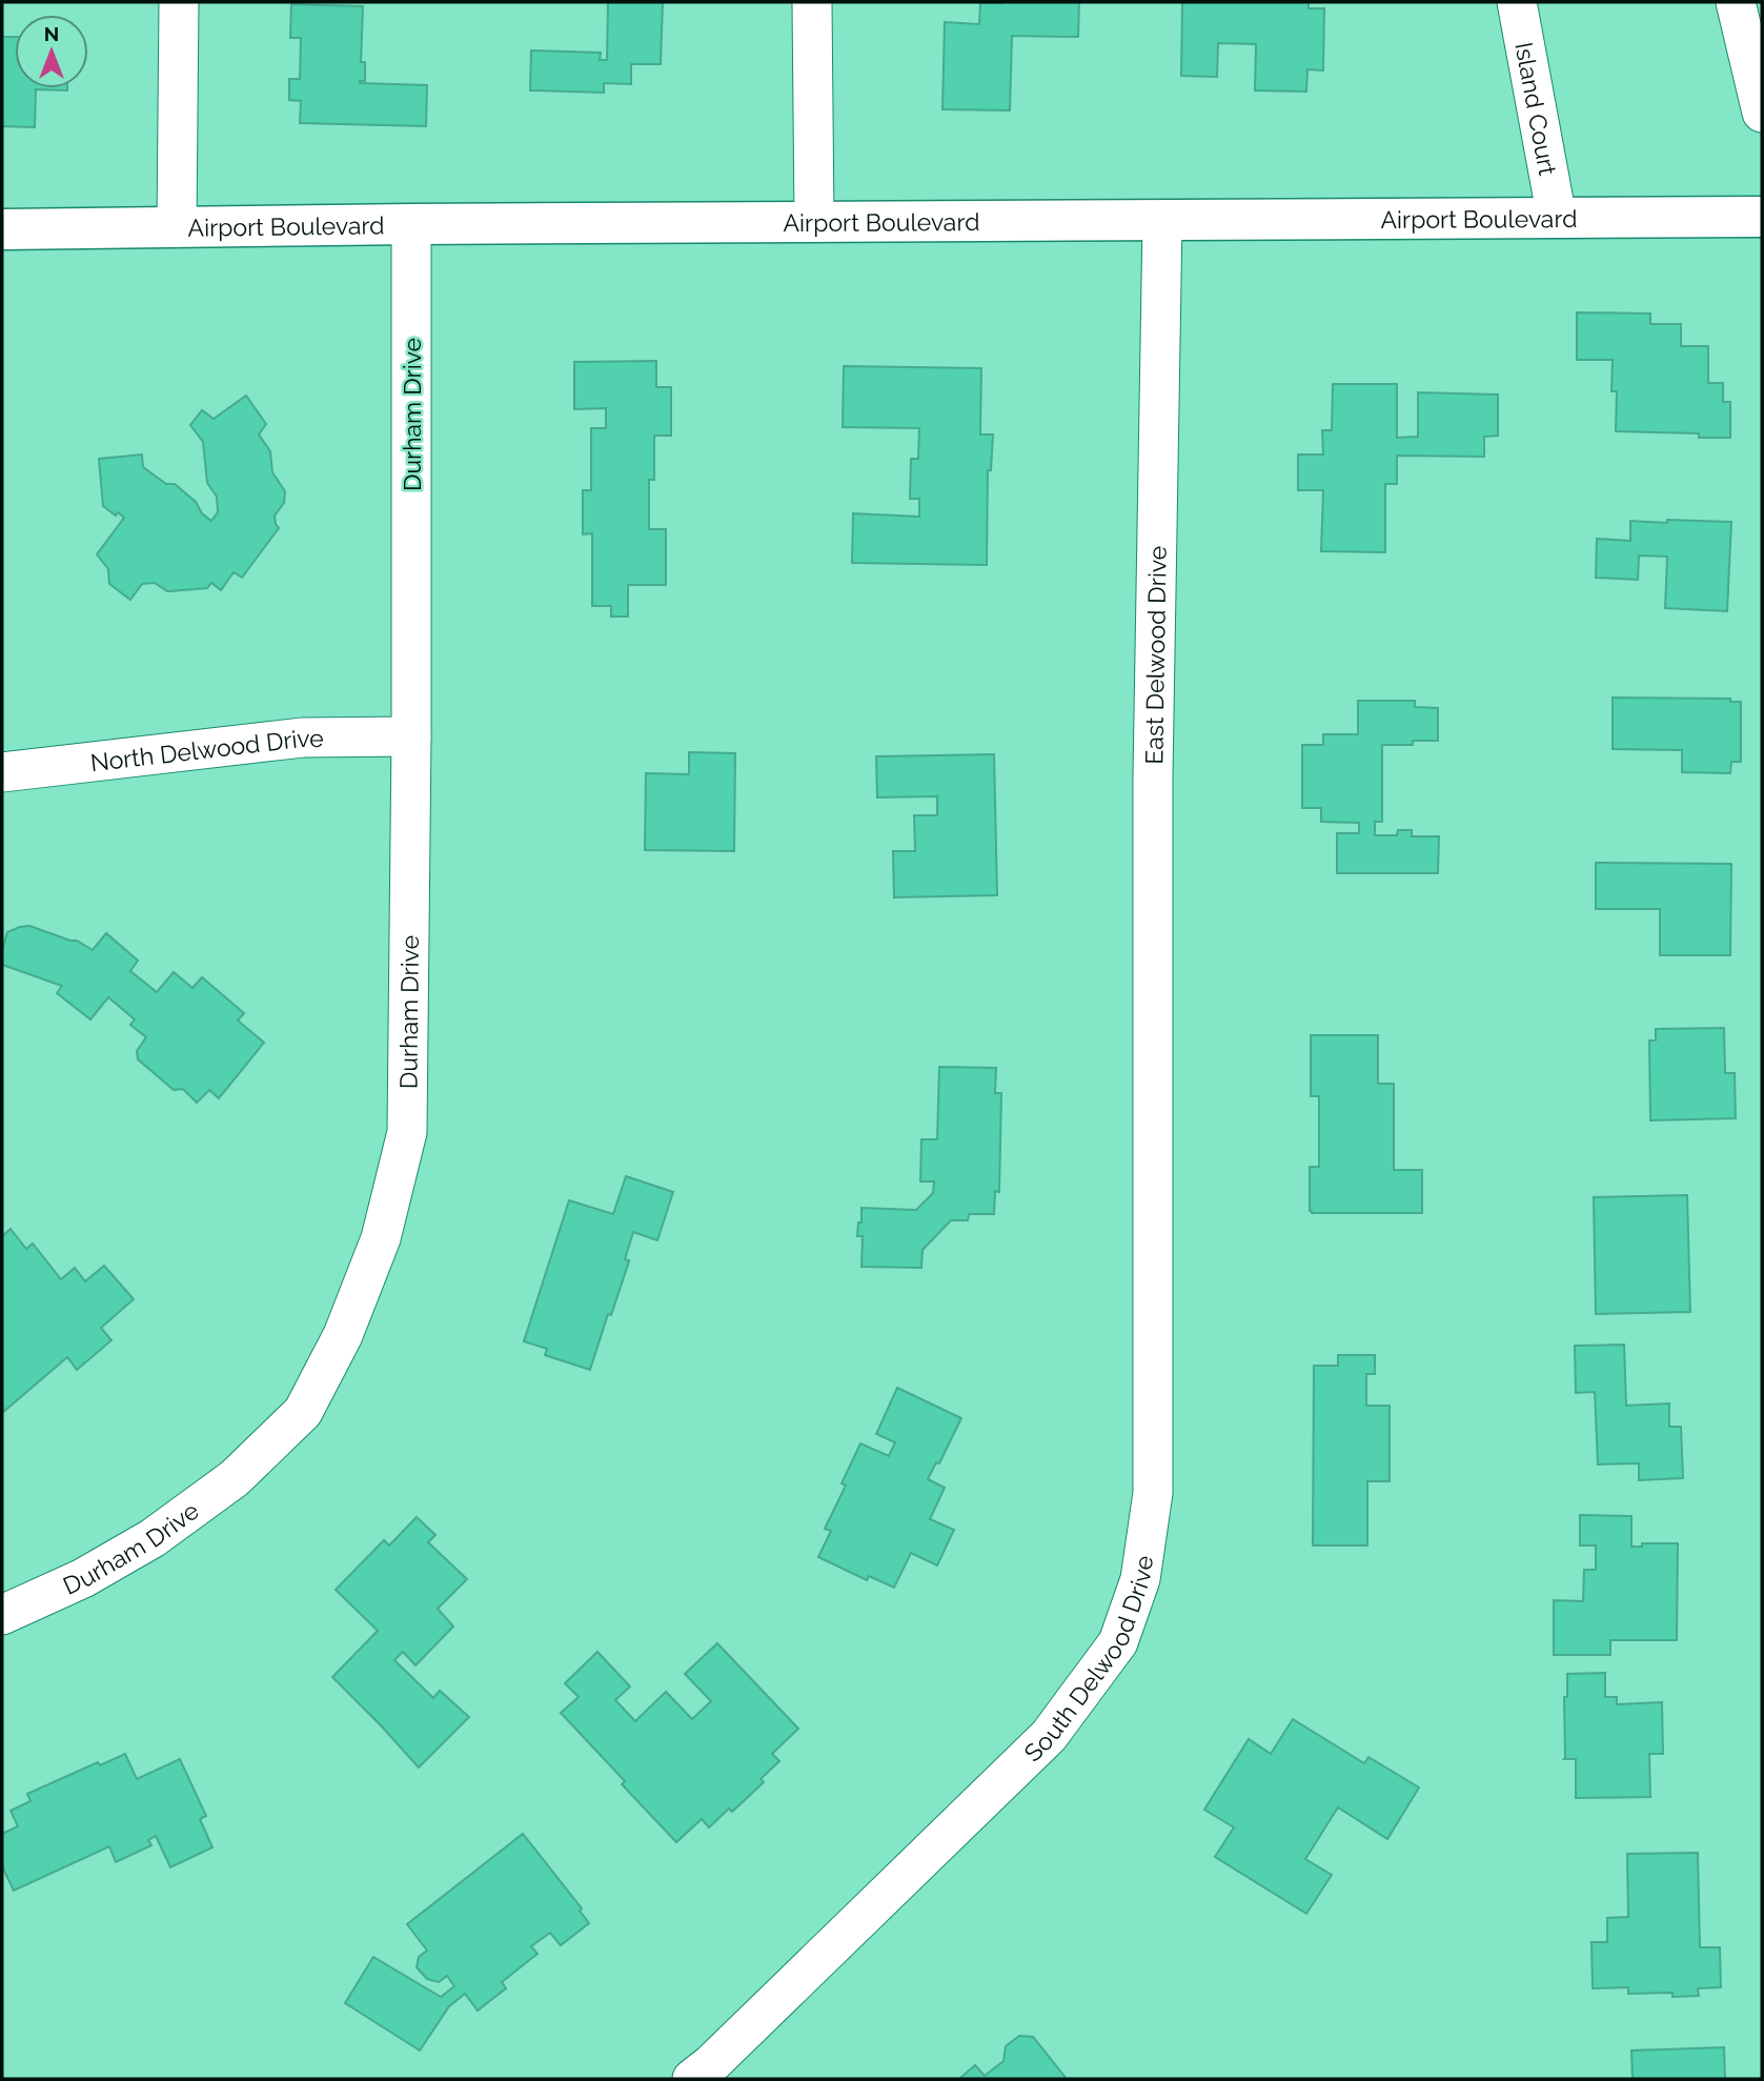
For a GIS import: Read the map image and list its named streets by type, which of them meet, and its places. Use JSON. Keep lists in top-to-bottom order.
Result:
{
  "streets": {
    "main road": ["Airport Boulevard"],
    "street": [
      "Island Court",
      "Durham Drive",
      "East Delwood Drive",
      "North Delwood Drive",
      "South Delwood Drive"
    ]
  },
  "crossings": [
    ["Island Court", "Airport Boulevard"],
    ["Airport Boulevard", "Durham Drive"],
    ["Airport Boulevard", "East Delwood Drive"],
    ["Durham Drive", "North Delwood Drive"],
    ["East Delwood Drive", "South Delwood Drive"]
  ],
  "north": "top"
}
